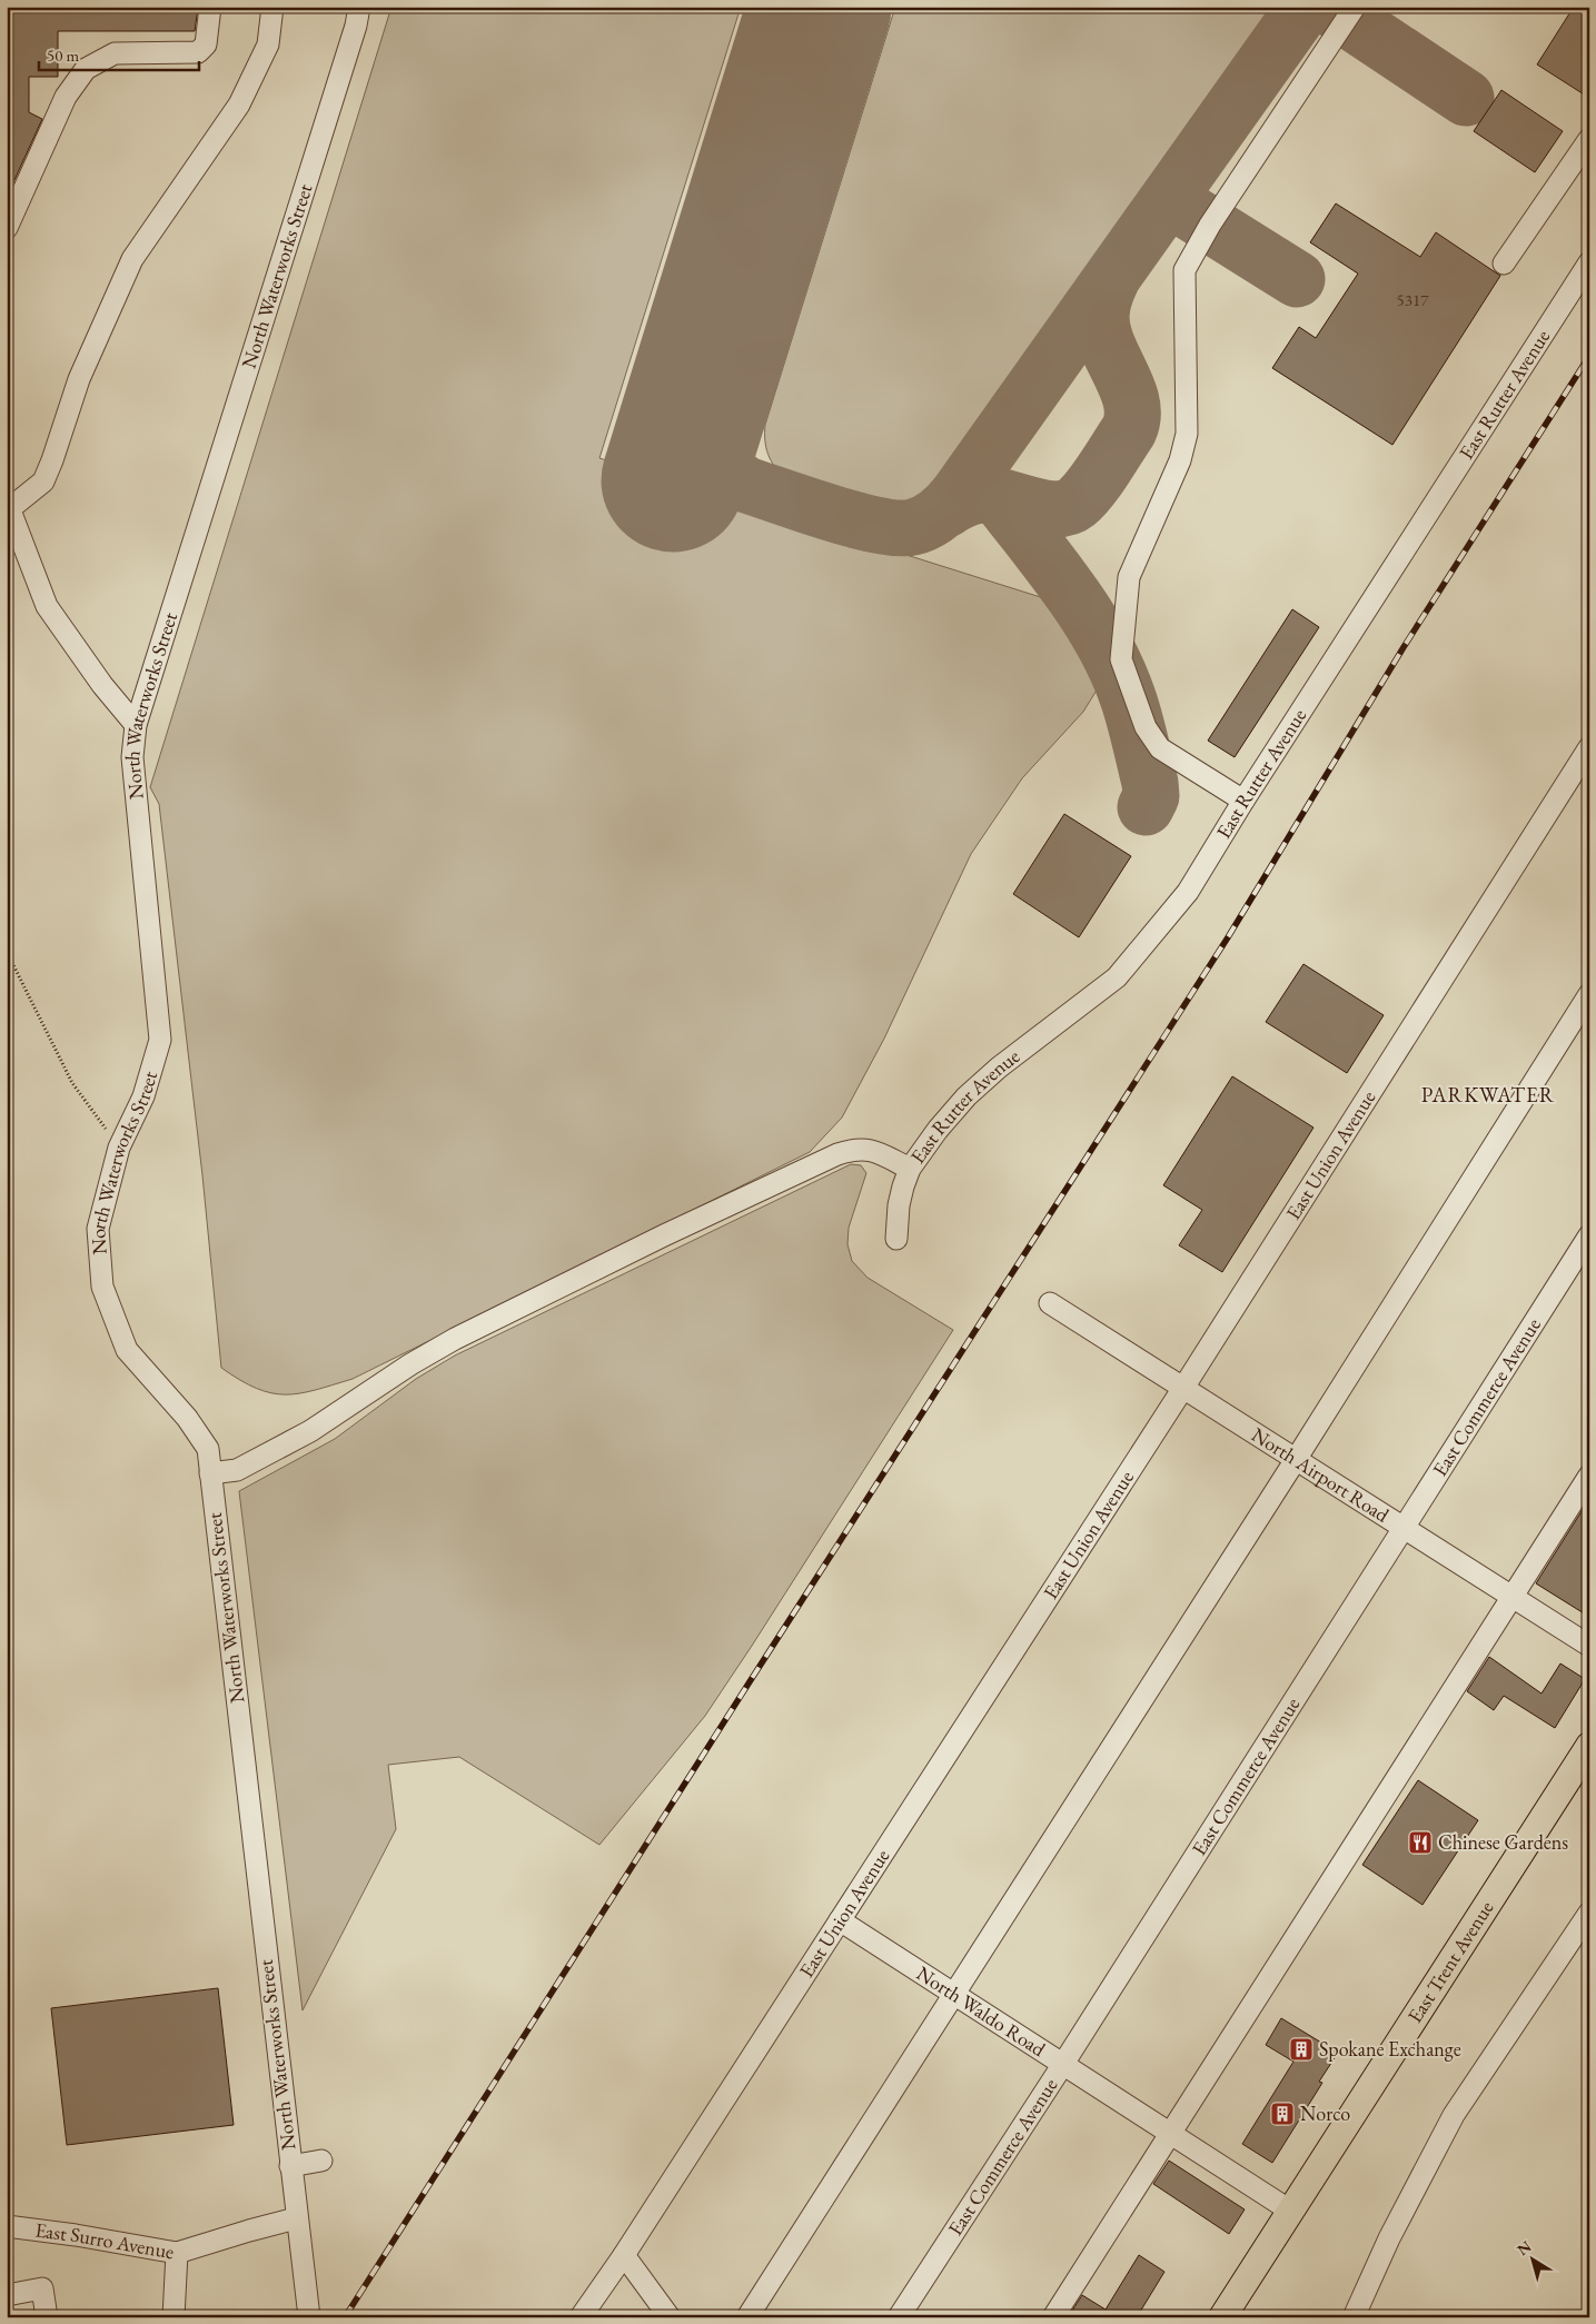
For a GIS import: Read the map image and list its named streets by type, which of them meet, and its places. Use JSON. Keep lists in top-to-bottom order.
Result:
{
  "streets": {
    "main road": ["East Trent Avenue"],
    "street": [
      "North Waterworks Street",
      "East Rutter Avenue",
      "East Union Avenue",
      "East Commerce Avenue",
      "North Airport Road",
      "North Waldo Road",
      "East Surro Avenue"
    ]
  },
  "crossings": [
    ["North Waterworks Street", "East Surro Avenue"],
    ["East Union Avenue", "North Airport Road"],
    ["East Union Avenue", "North Waldo Road"],
    ["East Commerce Avenue", "North Airport Road"],
    ["East Commerce Avenue", "North Waldo Road"],
    ["East Trent Avenue", "North Waldo Road"]
  ],
  "districts": ["PARKWATER"],
  "places": {
    "restaurant": ["Chinese Gardens"],
    "building": ["Spokane Exchange", "Norco"]
  },
  "house_numbers": ["5317"],
  "scale_bar": "50 m",
  "north": "top left"
}
